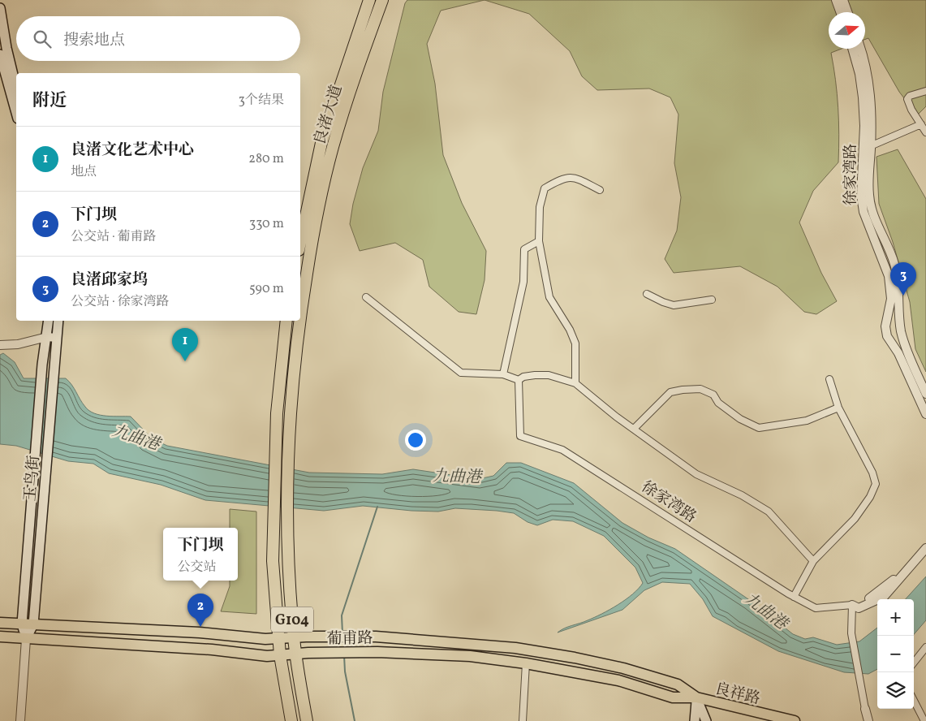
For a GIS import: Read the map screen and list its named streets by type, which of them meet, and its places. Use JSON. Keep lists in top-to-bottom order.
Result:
{
  "streets": {
    "highway": ["良渚大道", "G104"],
    "main road": ["玉鸟街", "葡甫路", "良祥路"],
    "street": ["徐家湾路"]
  },
  "crossings": [
    ["良渚大道", "G104"],
    ["良渚大道", "葡甫路"],
    ["玉鸟街", "葡甫路"],
    ["G104", "葡甫路"],
    ["葡甫路", "良祥路"]
  ],
  "water": ["九曲港"],
  "north": "right",
  "page": {
    "search": "搜索地点",
    "heading": ["附近", "3个结果"],
    "list": [
      {
        "mark": "1",
        "name": "良渚文化艺术中心",
        "note": "地点",
        "value": "280 m"
      },
      {
        "mark": "2",
        "name": "下门坝",
        "note": "公交站 · 葡甫路",
        "value": "330 m"
      },
      {
        "mark": "3",
        "name": "良渚邱家坞",
        "note": "公交站 · 徐家湾路",
        "value": "590 m"
      }
    ],
    "pins": ["3", "1", "2"],
    "popup": ["下门坝", "公交站"],
    "map_buttons": ["+", "−"]
  }
}
